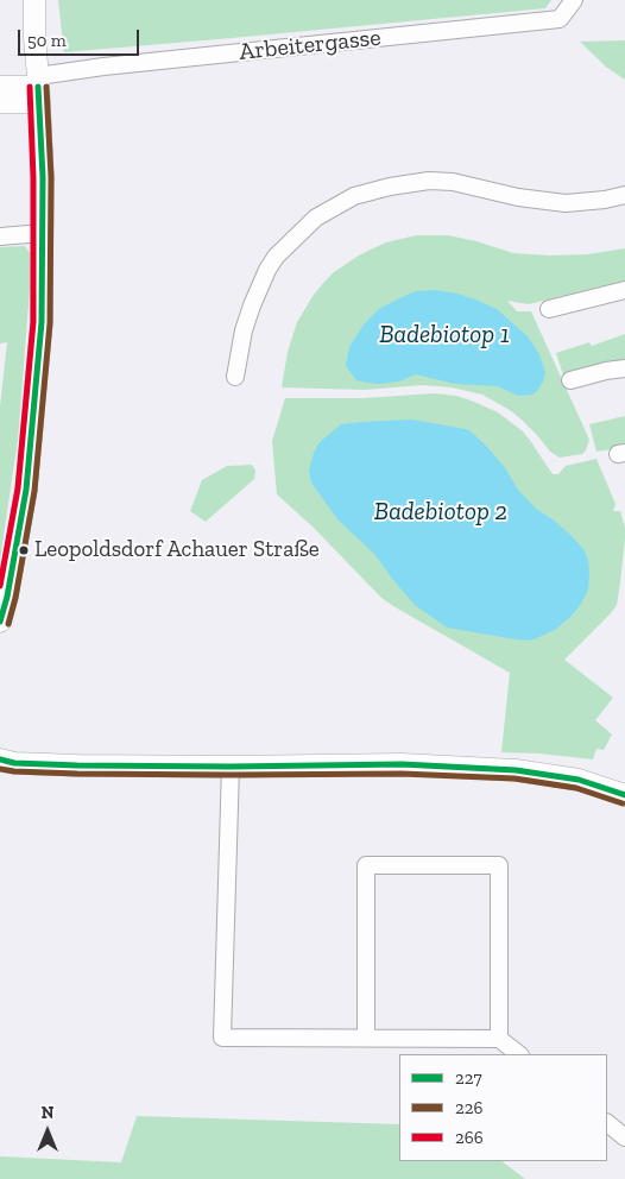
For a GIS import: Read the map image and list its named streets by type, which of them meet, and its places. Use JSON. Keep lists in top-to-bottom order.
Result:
{
  "streets": {
    "street": ["Arbeitergasse"]
  },
  "water": ["Badebiotop 1", "Badebiotop 2"],
  "places": ["Leopoldsdorf Achauer Straße"],
  "lines": ["transit line 227", "transit line 226", "transit line 266"],
  "legend": ["227", "226", "266"],
  "scale_bar": "50 m",
  "north": "top"
}
